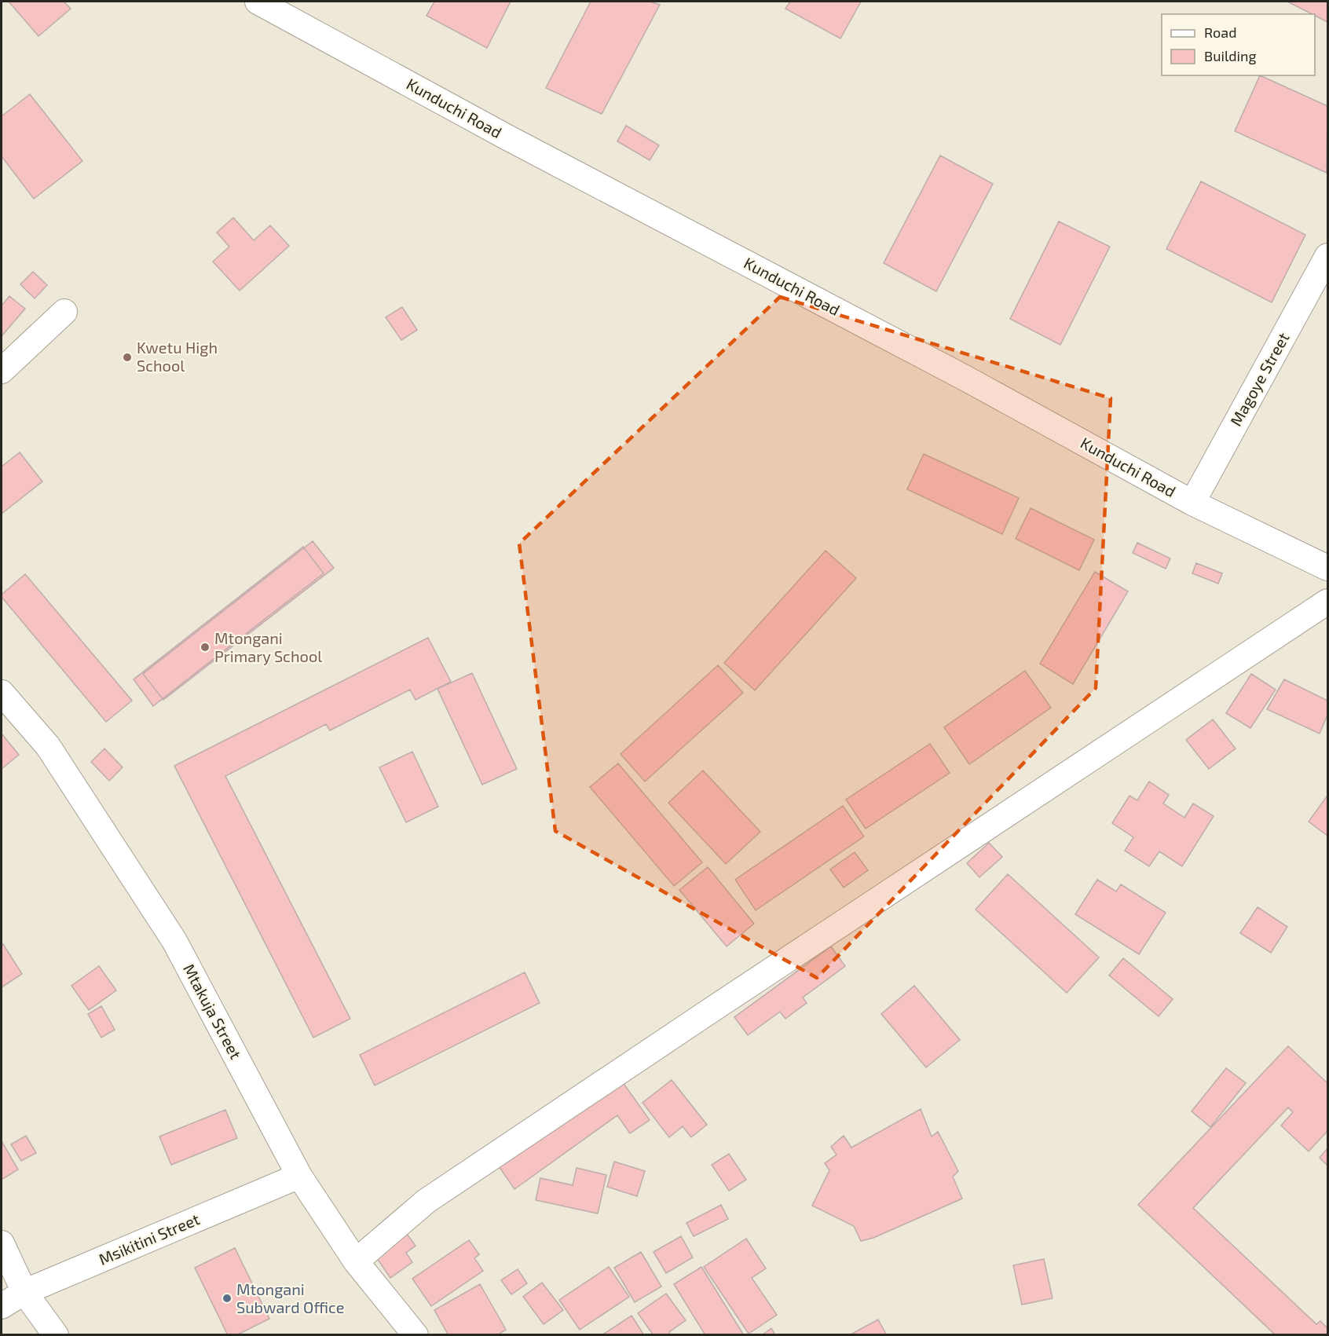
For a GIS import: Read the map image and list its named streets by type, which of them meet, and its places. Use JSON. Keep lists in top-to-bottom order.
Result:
{
  "streets": {
    "street": [
      "Kunduchi Road",
      "Magoye Street",
      "Mtakuja Street",
      "Msikitini Street"
    ]
  },
  "crossings": [
    ["Kunduchi Road", "Magoye Street"],
    ["Mtakuja Street", "Msikitini Street"]
  ],
  "places": ["Kwetu High School", "Mtongani Primary School", "Mtongani Subward Office"],
  "legend": ["Road", "Building"]
}
